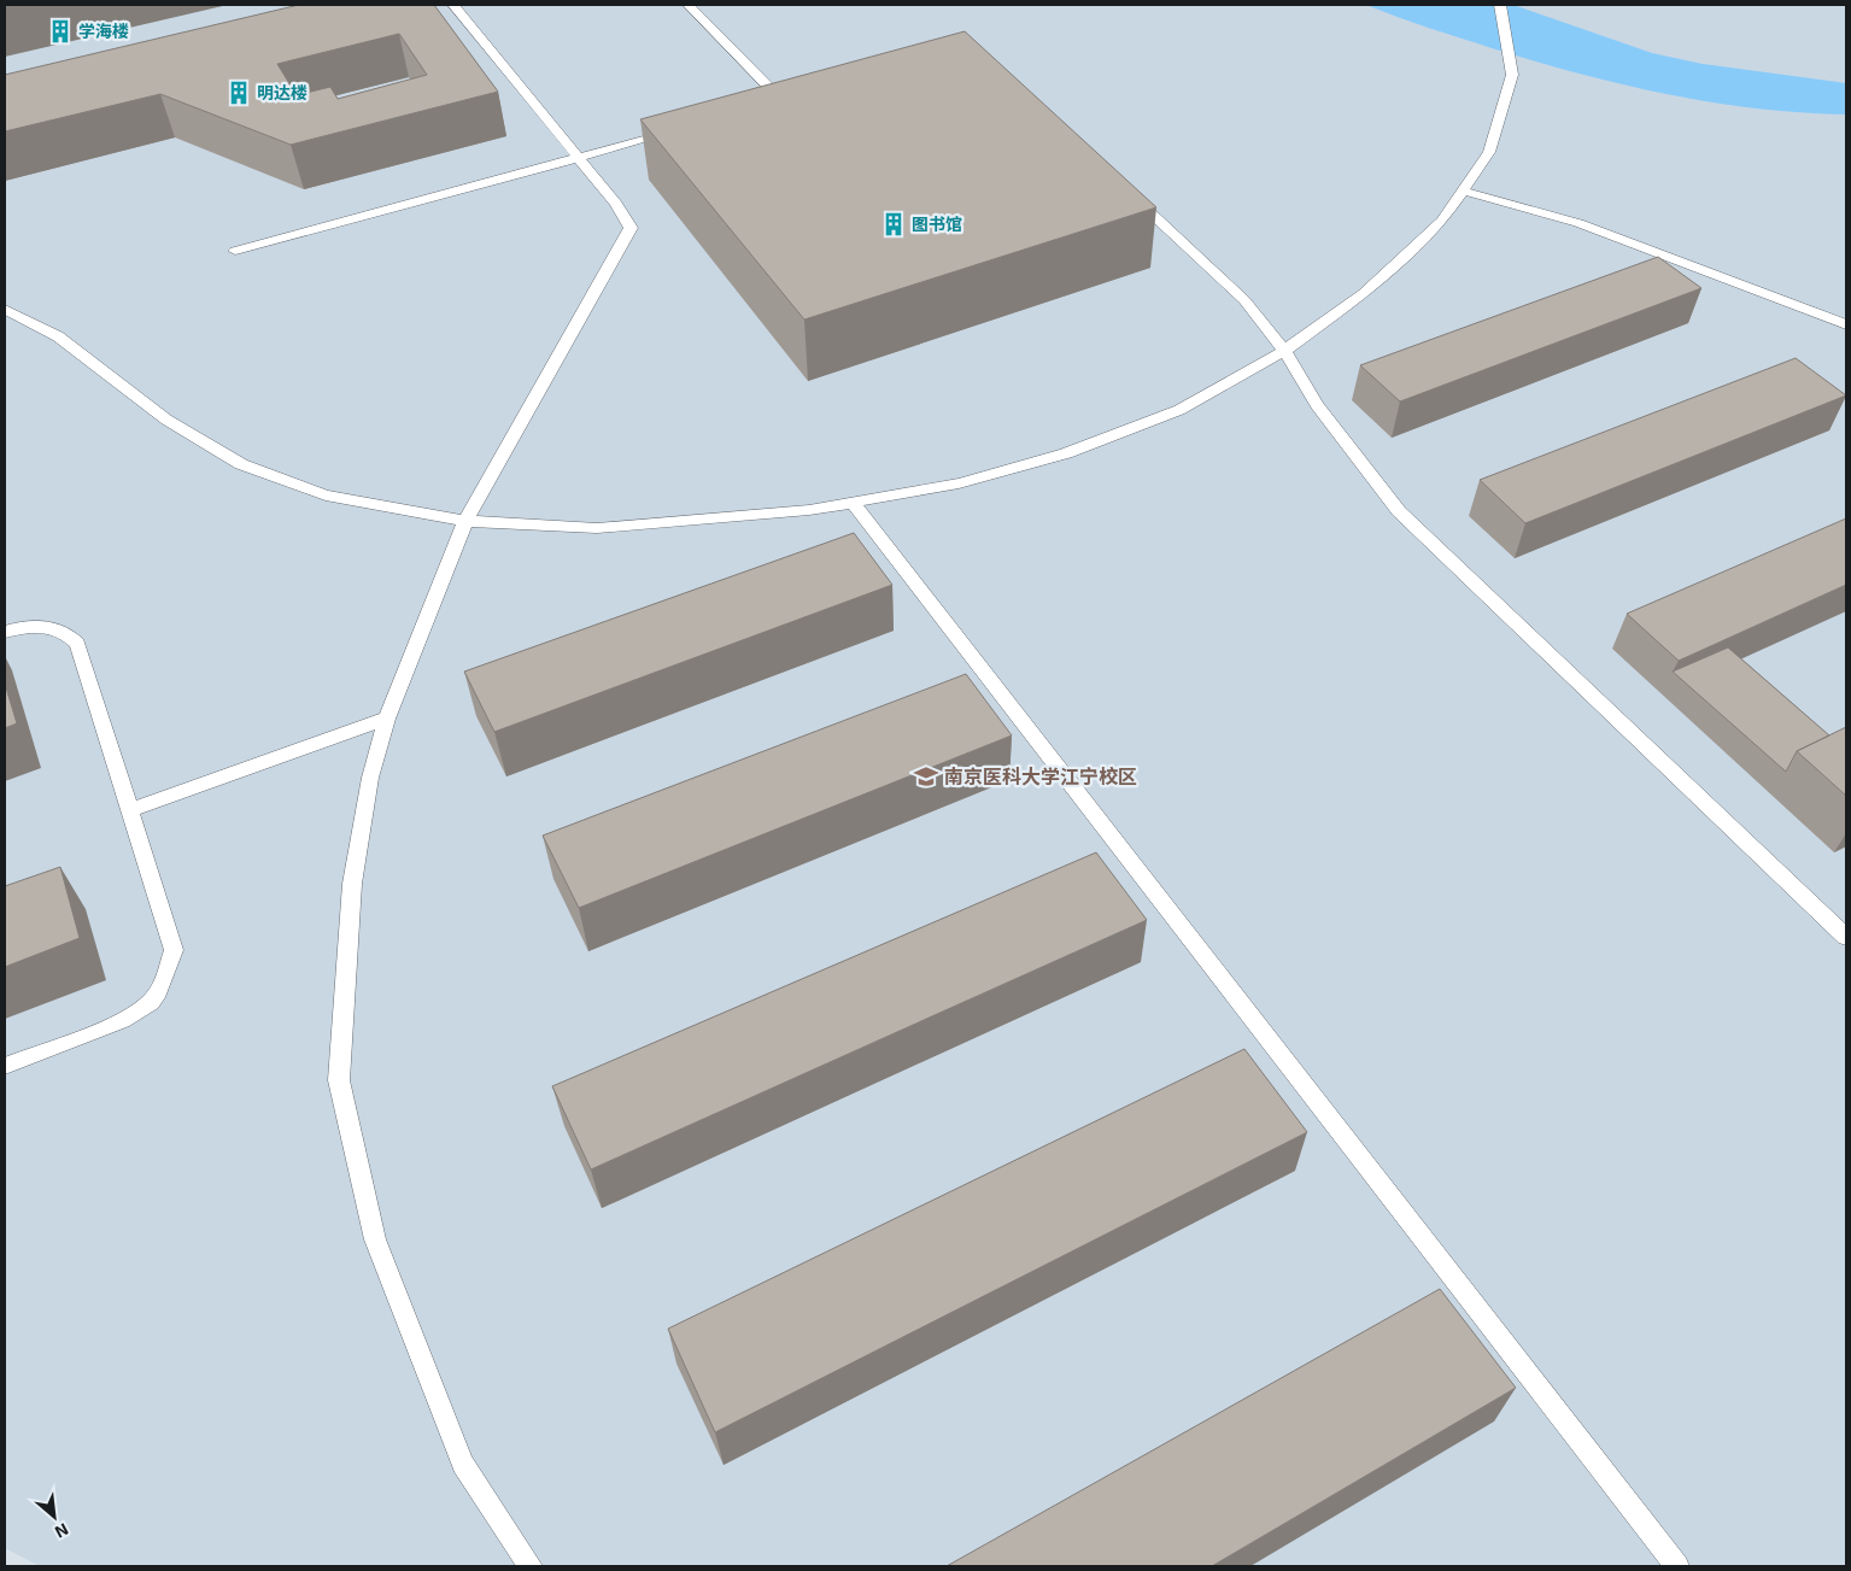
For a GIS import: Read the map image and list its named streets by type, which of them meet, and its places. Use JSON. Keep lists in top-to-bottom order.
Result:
{
  "places": {
    "building": ["学海楼", "明达楼", "图书馆"],
    "school or university": ["南京医科大学江宁校区"]
  },
  "north": "bottom right"
}
